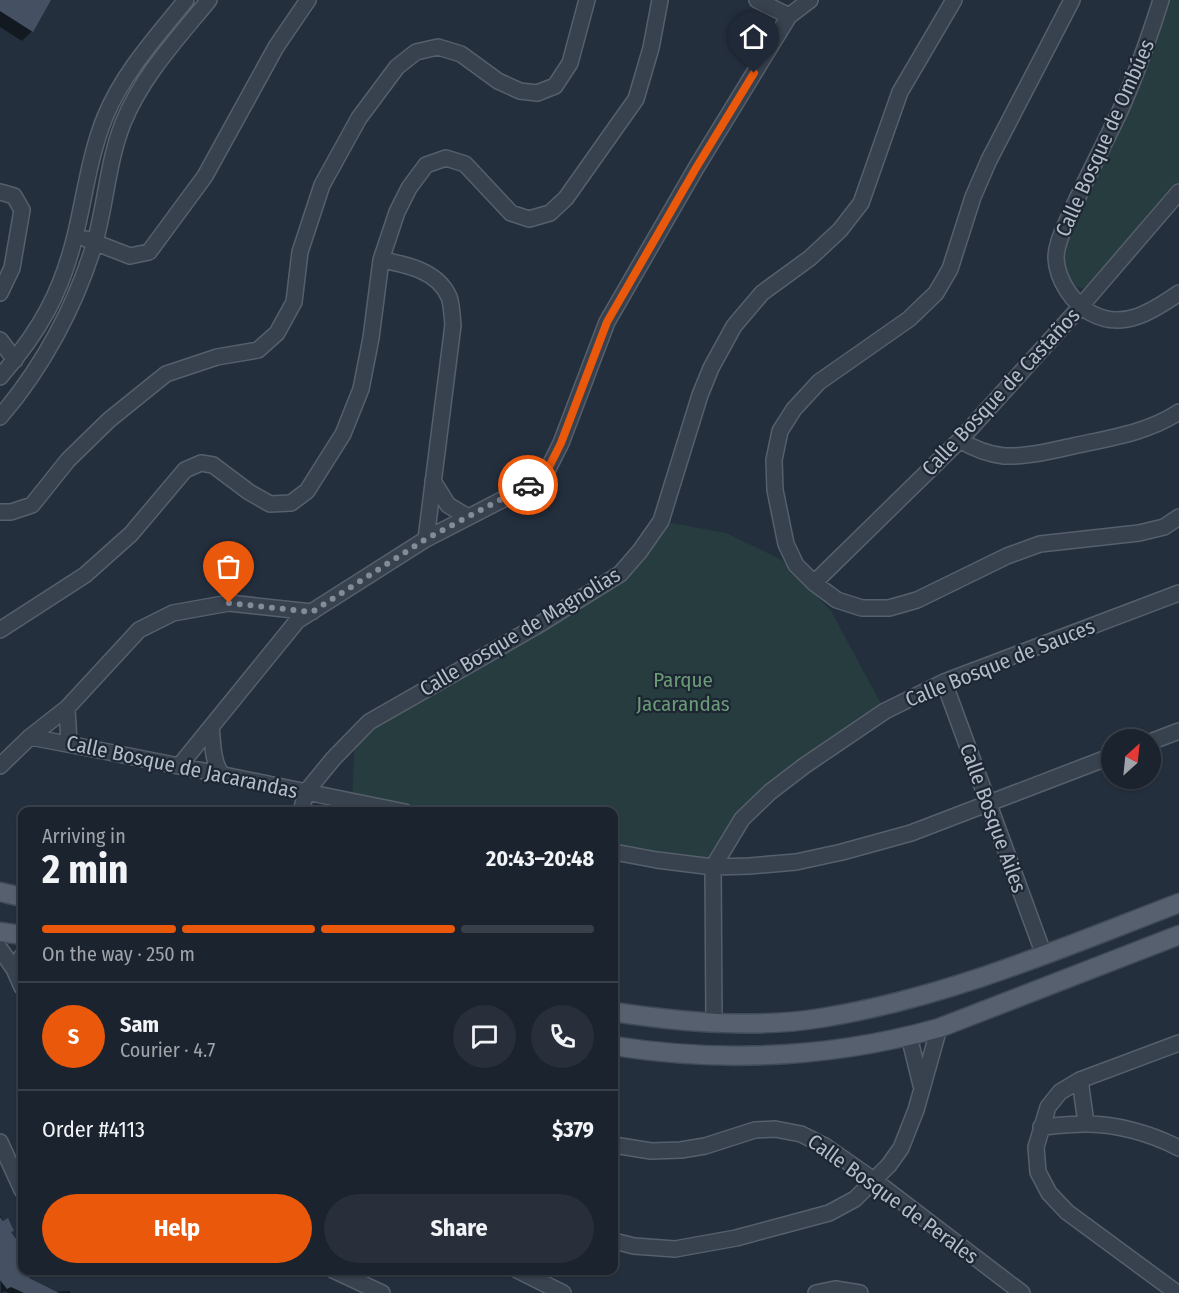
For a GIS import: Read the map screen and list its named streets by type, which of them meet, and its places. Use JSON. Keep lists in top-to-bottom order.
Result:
{
  "streets": {
    "street": [
      "Calle Bosque de Ombúes",
      "Calle Bosque de Castaños",
      "Calle Bosque de Magnolias",
      "Calle Bosque de Sauces",
      "Calle Bosque de Jacarandas",
      "Calle Bosque Ailes",
      "Calle Bosque de Perales"
    ]
  },
  "crossings": [
    ["Calle Bosque de Ombúes", "Calle Bosque de Castaños"],
    ["Calle Bosque de Magnolias", "Calle Bosque de Jacarandas"],
    ["Calle Bosque de Sauces", "Calle Bosque Ailes"]
  ],
  "parks": ["Parque Jacarandas"],
  "north": "top right",
  "page": {
    "heading": ["2 min", "Arriving in", "20:43–20:48"],
    "panel": [
      "Sam",
      "Courier · 4.7",
      "Order #4113",
      "$379"
    ],
    "bar": "On the way · 250 m",
    "round": "S",
    "buttons": ["Help", "Share"]
  }
}
